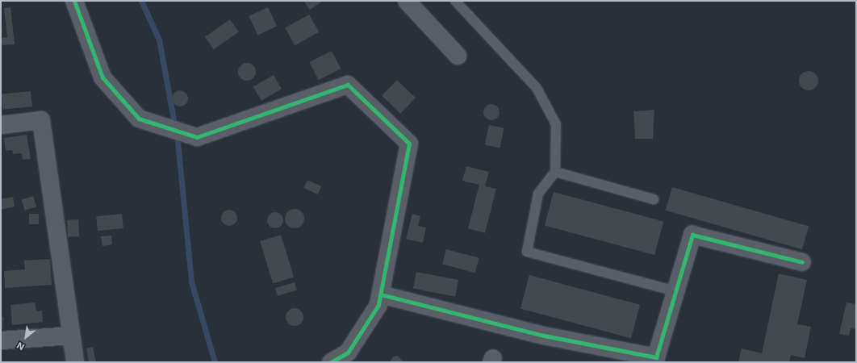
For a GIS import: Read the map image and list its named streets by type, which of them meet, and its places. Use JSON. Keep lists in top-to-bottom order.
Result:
{
  "north": "bottom left"
}
